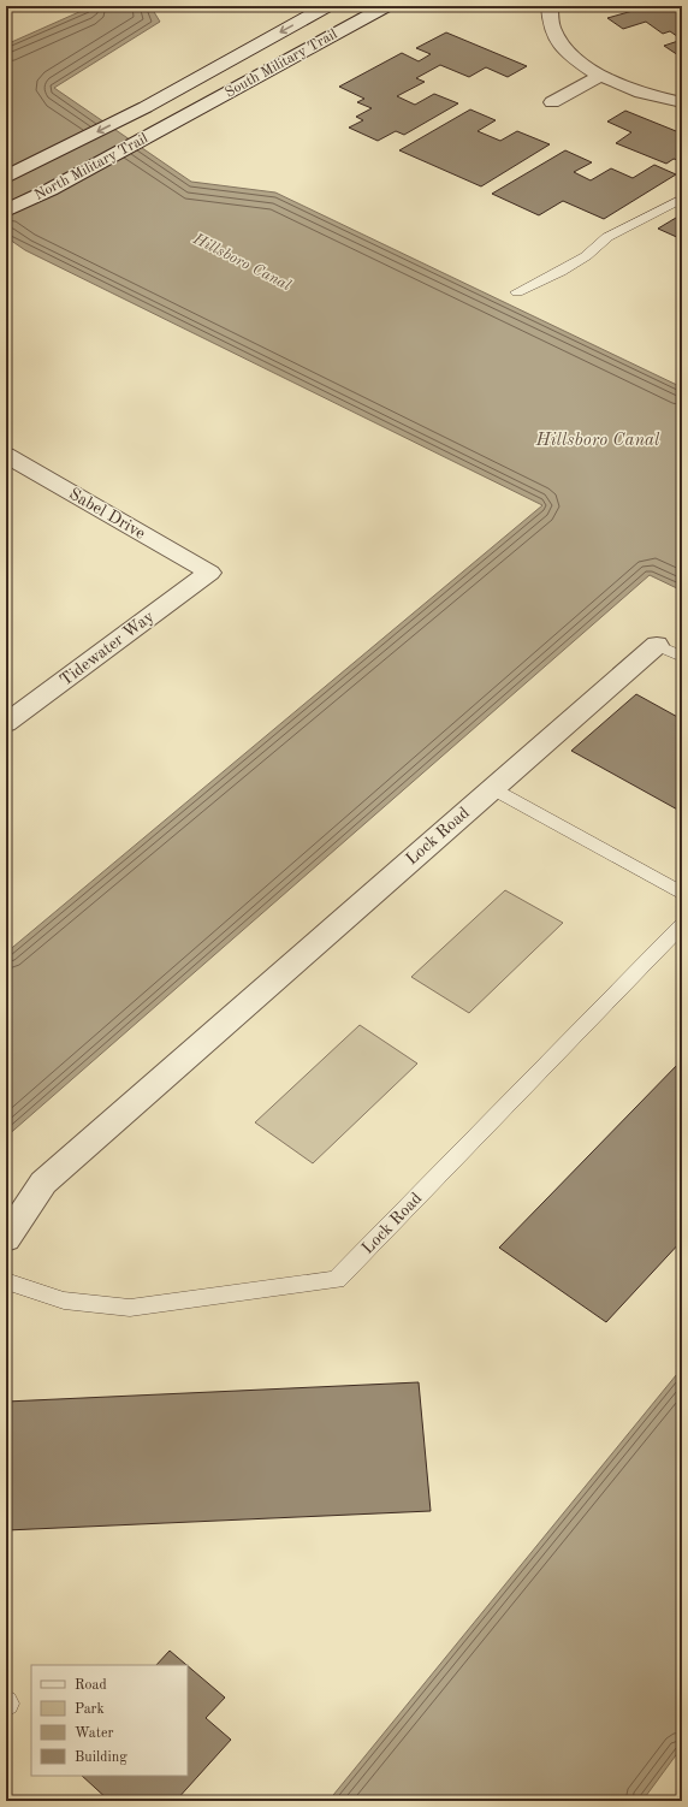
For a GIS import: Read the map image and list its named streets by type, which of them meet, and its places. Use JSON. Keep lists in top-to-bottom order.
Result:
{
  "streets": {
    "street": [
      "South Military Trail",
      "North Military Trail",
      "Sabel Drive",
      "Tidewater Way",
      "Lock Road"
    ]
  },
  "crossings": [
    ["South Military Trail", "North Military Trail"],
    ["Sabel Drive", "Tidewater Way"]
  ],
  "water": ["Hillsboro Canal"],
  "legend": [
    "Road",
    "Park",
    "Water",
    "Building"
  ]
}
